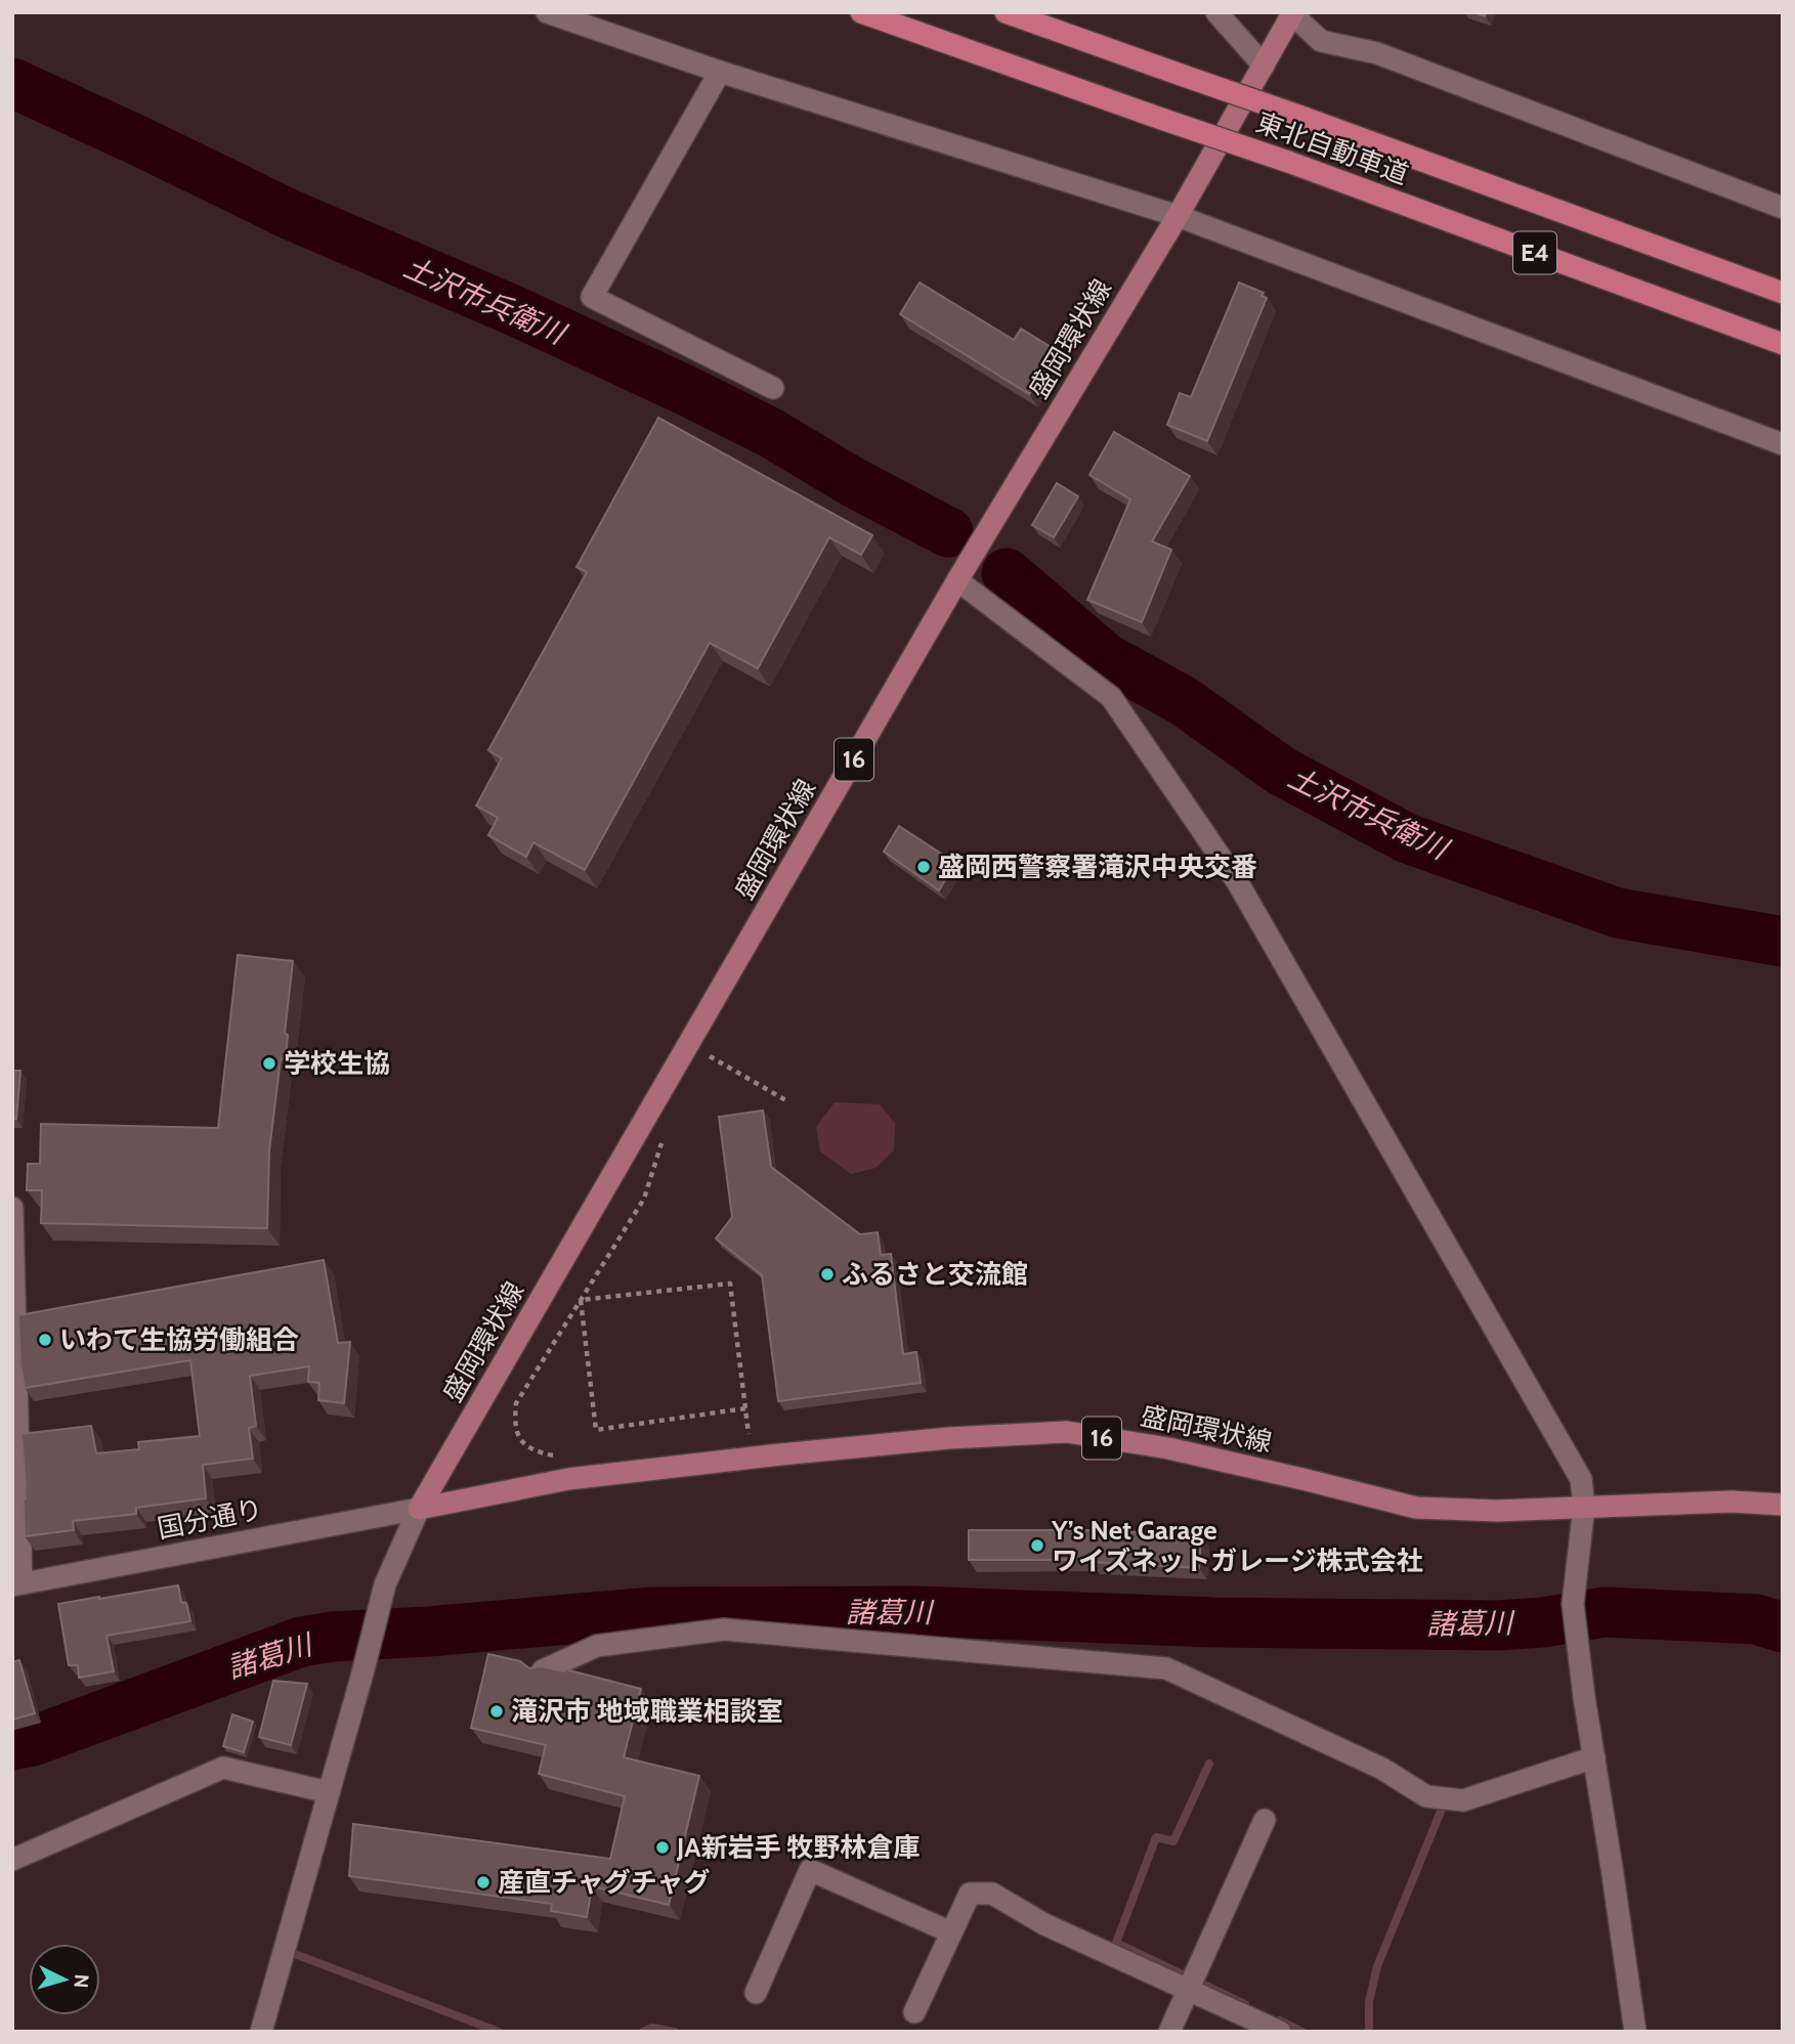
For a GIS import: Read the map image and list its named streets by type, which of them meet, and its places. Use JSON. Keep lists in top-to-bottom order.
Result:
{
  "streets": {
    "highway": ["東北自動車道", "E4"],
    "main road": ["盛岡環状線", "16"],
    "street": ["国分通り"]
  },
  "crossings": [
    ["盛岡環状線", "国分通り"]
  ],
  "water": ["土沢市兵衛川", "諸葛川"],
  "places": [
    "盛岡西警察署滝沢中央交番",
    "学校生協",
    "ふるさと交流館",
    "いわて生協労働組合",
    "Y’s Net Garage ワイズネットガレージ株式会社",
    "滝沢市 地域職業相談室",
    "JA新岩手 牧野林倉庫",
    "産直チャグチャグ"
  ],
  "north": "right"
}
